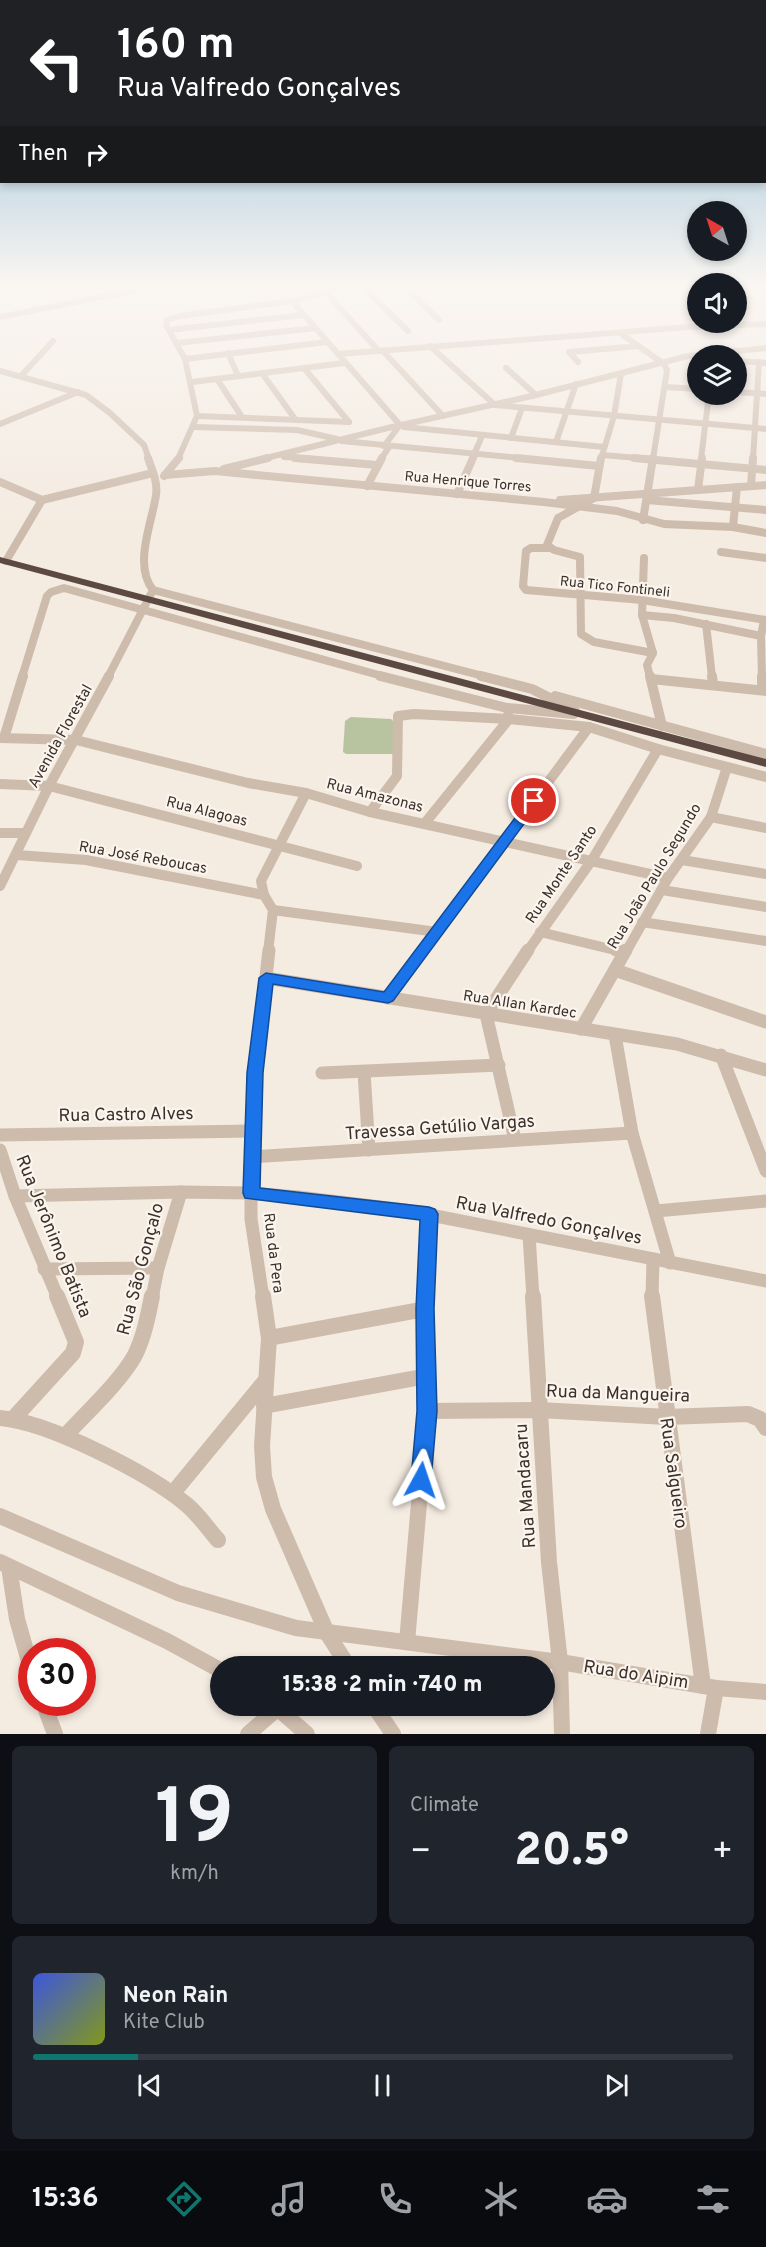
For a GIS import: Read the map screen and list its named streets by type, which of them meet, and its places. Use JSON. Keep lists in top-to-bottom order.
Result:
{
  "streets": {
    "street": [
      "Rua Henrique Torres",
      "Rua Tico Fontineli",
      "Avenida Florestal",
      "Rua Amazonas",
      "Rua Alagoas",
      "Rua José Reboucas",
      "Rua Monte Santo",
      "Rua João Paulo Segundo",
      "Rua Allan Kardec",
      "Rua Castro Alves",
      "Travessa Getúlio Vargas",
      "Rua Valfredo Gonçalves",
      "Rua Jerônimo Batista",
      "Rua da Pera",
      "Rua São Gonçalo",
      "Rua da Mangueira",
      "Rua Salgueiro",
      "Rua Mandacaru",
      "Rua do Aipim"
    ]
  },
  "crossings": [
    ["Avenida Florestal", "Rua Amazonas"],
    ["Avenida Florestal", "Rua Alagoas"],
    ["Avenida Florestal", "Rua José Reboucas"],
    ["Rua Amazonas", "Rua Monte Santo"],
    ["Rua Amazonas", "Rua João Paulo Segundo"],
    ["Rua Monte Santo", "Rua Allan Kardec"],
    ["Rua João Paulo Segundo", "Rua Allan Kardec"],
    ["Rua Allan Kardec", "Rua da Pera"],
    ["Rua Castro Alves", "Rua da Pera"],
    ["Travessa Getúlio Vargas", "Rua da Pera"],
    ["Rua Valfredo Gonçalves", "Rua Jerônimo Batista"],
    ["Rua Valfredo Gonçalves", "Rua da Pera"],
    ["Rua Valfredo Gonçalves", "Rua São Gonçalo"],
    ["Rua Valfredo Gonçalves", "Rua Salgueiro"],
    ["Rua Valfredo Gonçalves", "Rua Mandacaru"],
    ["Rua da Pera", "Rua do Aipim"],
    ["Rua da Mangueira", "Rua Salgueiro"],
    ["Rua da Mangueira", "Rua Mandacaru"],
    ["Rua Salgueiro", "Rua do Aipim"],
    ["Rua Mandacaru", "Rua do Aipim"]
  ],
  "north": "top left",
  "page": {
    "turn": ["160 m", "Rua Valfredo Gonçalves"],
    "then": "Then",
    "limit": "30",
    "trip": "15:38 · 2 min · 740 m",
    "tile": [
      ["19", "km/h"],
      "Climate"
    ],
    "heat": ["−", "20.5°", "+"],
    "song": ["Neon Rain", "Kite Club"],
    "tabs": "15:36"
  }
}
